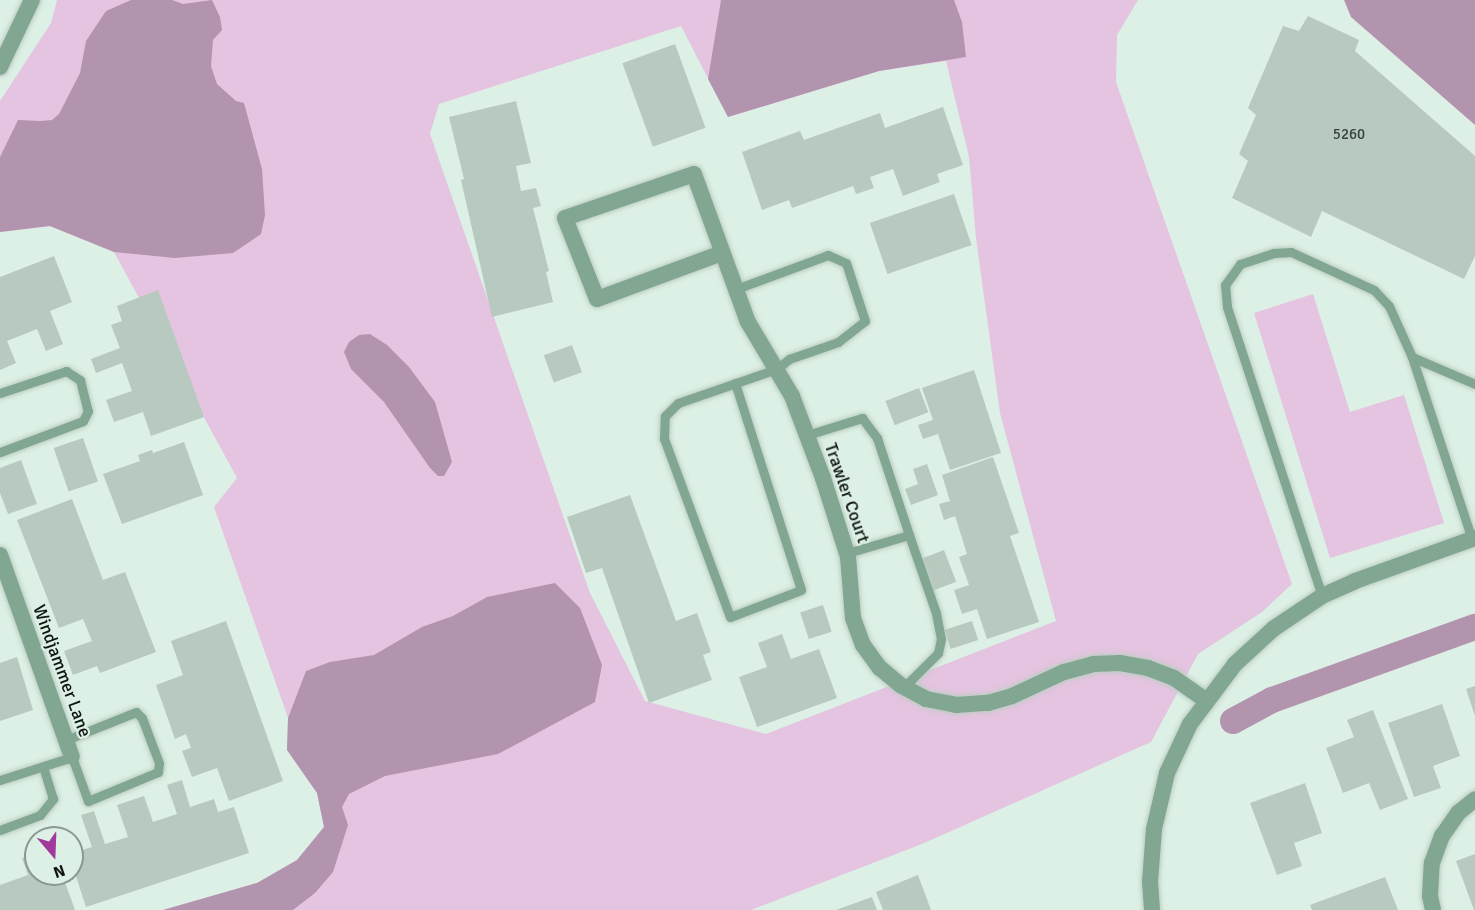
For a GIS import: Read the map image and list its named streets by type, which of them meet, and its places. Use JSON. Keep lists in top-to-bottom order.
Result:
{
  "streets": {
    "street": ["Trawler Court", "Windjammer Lane"]
  },
  "house_numbers": ["5260"],
  "north": "bottom"
}
